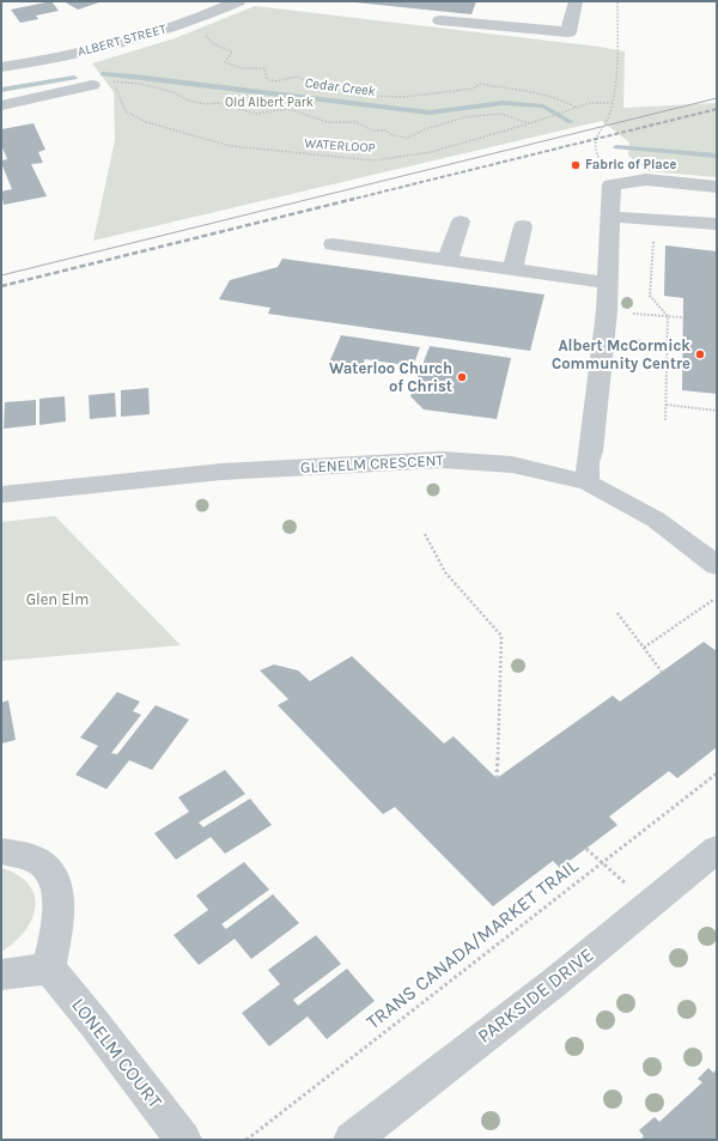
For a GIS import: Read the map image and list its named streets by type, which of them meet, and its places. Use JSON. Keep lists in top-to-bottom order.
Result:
{
  "streets": {
    "street": [
      "ALBERT STREET",
      "GLENELM CRESCENT",
      "PARKSIDE DRIVE",
      "LONELM COURT"
    ],
    "path": ["WATERLOOP", "TRANS CANADA/MARKET TRAIL"]
  },
  "water": ["Cedar Creek"],
  "parks": ["Old Albert Park", "Glen Elm"],
  "places": ["Fabric of Place", "Albert McCormick Community Centre", "Waterloo Church of Christ"]
}
